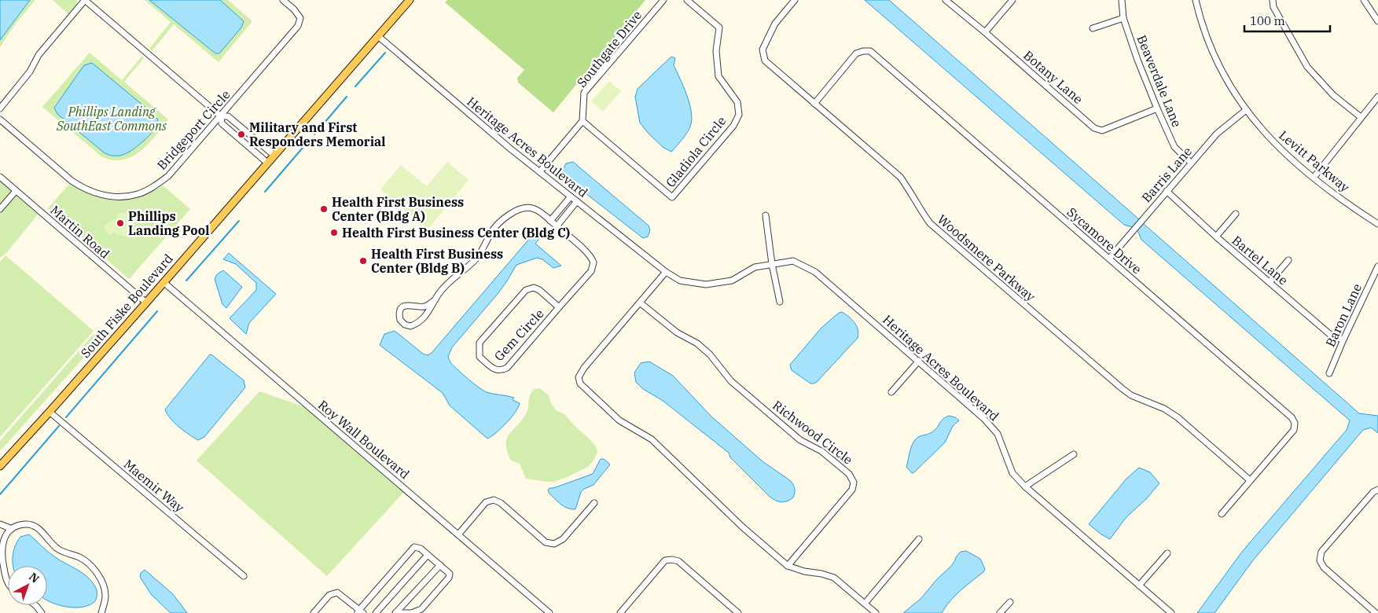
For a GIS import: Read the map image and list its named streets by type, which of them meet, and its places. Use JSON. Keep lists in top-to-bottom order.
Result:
{
  "streets": {
    "main road": ["South Fiske Boulevard"],
    "street": [
      "Southgate Drive",
      "Botany Lane",
      "Beaverdale Lane",
      "Bridgeport Circle",
      "Heritage Acres Boulevard",
      "Gladiola Circle",
      "Levitt Parkway",
      "Barris Lane",
      "Martin Road",
      "Sycamore Drive",
      "Woodsmere Parkway",
      "Bartel Lane",
      "Baron Lane",
      "Gem Circle",
      "Richwood Circle",
      "Roy Wall Boulevard",
      "Maemir Way"
    ]
  },
  "crossings": [
    ["Southgate Drive", "Gladiola Circle"],
    ["Botany Lane", "Beaverdale Lane"],
    ["Beaverdale Lane", "Barris Lane"],
    ["Heritage Acres Boulevard", "South Fiske Boulevard"],
    ["Levitt Parkway", "Barris Lane"],
    ["Barris Lane", "Sycamore Drive"],
    ["Barris Lane", "Bartel Lane"],
    ["Martin Road", "South Fiske Boulevard"],
    ["Sycamore Drive", "Woodsmere Parkway"],
    ["Bartel Lane", "Baron Lane"],
    ["South Fiske Boulevard", "Roy Wall Boulevard"],
    ["South Fiske Boulevard", "Maemir Way"]
  ],
  "parks": ["Phillips Landing SouthEast Commons"],
  "places": [
    "Military and First Responders Memorial",
    "Health First Business Center (Bldg A)",
    "Phillips Landing Pool",
    "Health First Business Center (Bldg C)",
    "Health First Business Center (Bldg B)"
  ],
  "scale_bar": "100 m",
  "north": "top right"
}
